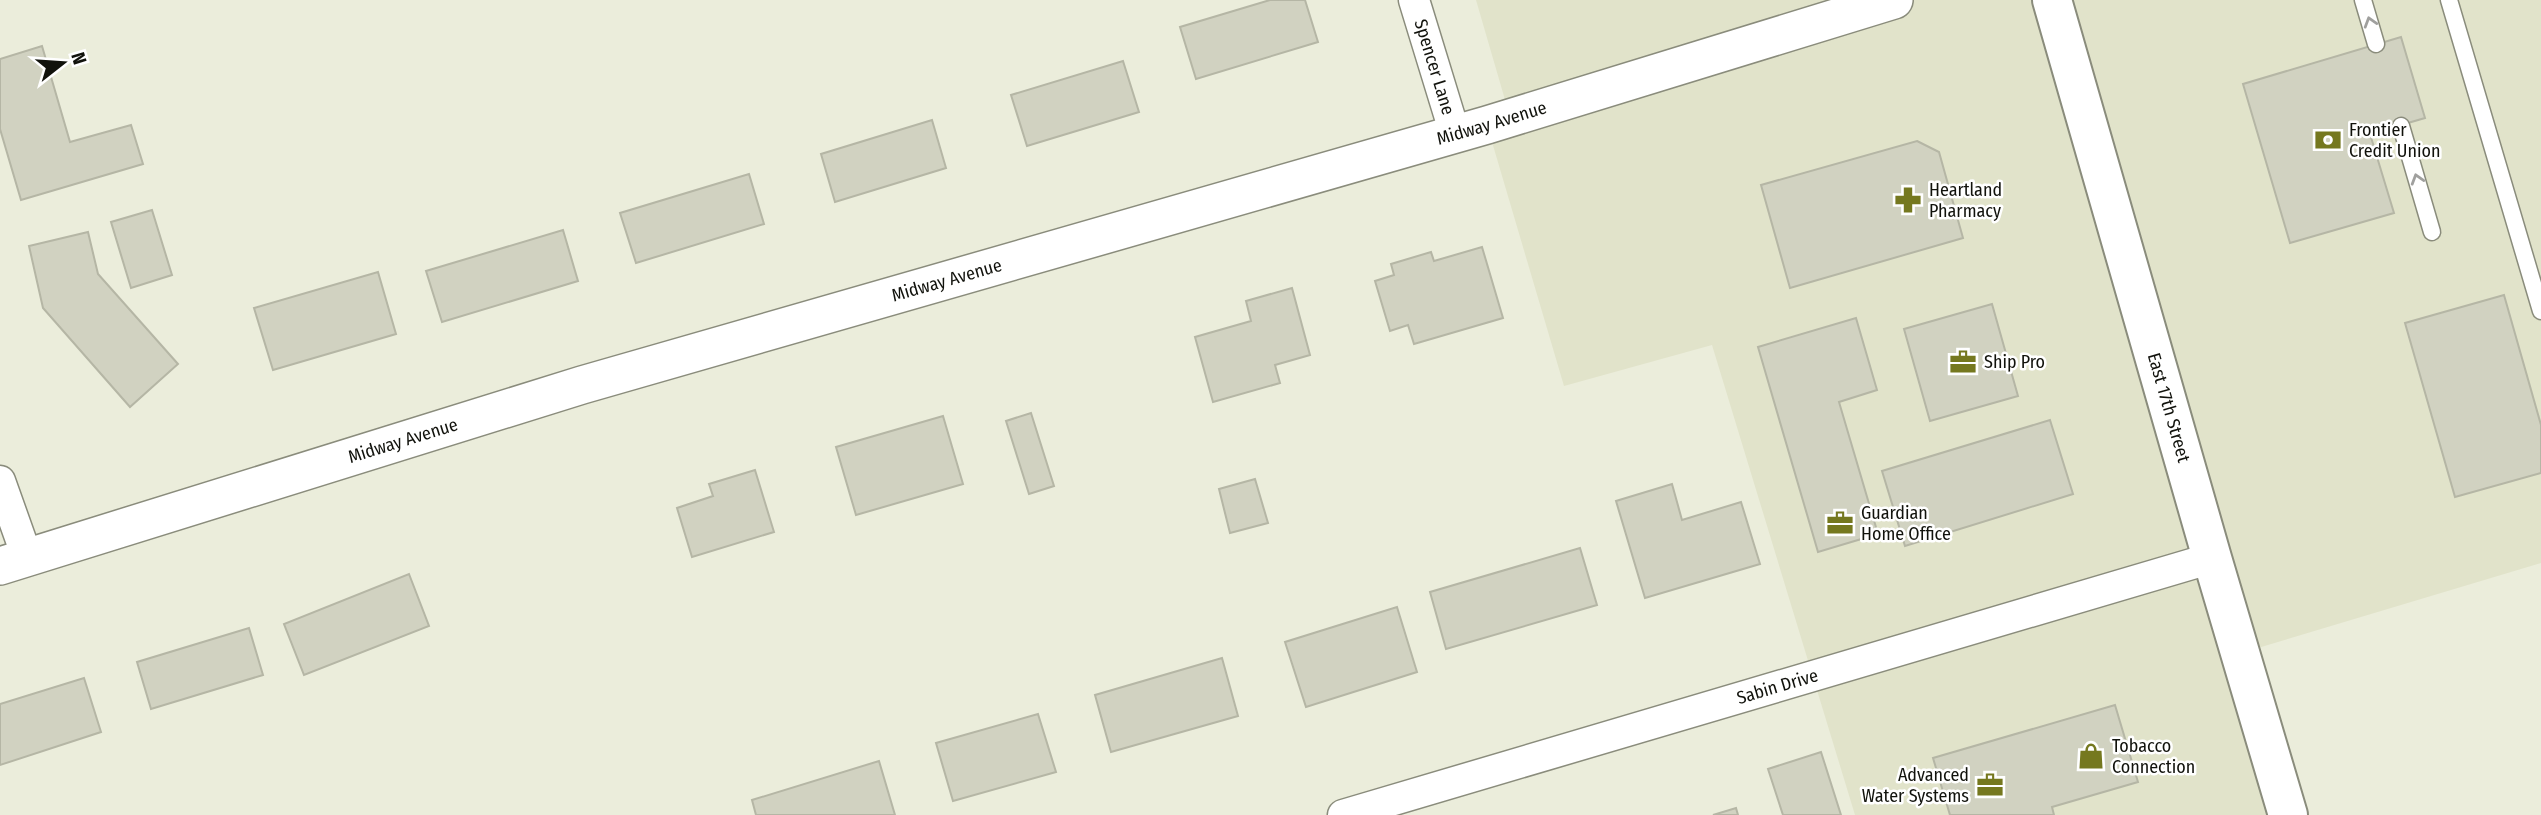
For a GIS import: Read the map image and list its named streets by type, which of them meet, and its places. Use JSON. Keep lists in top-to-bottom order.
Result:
{
  "streets": {
    "main road": ["East 17th Street"],
    "street": ["Spencer Lane", "Midway Avenue", "Sabin Drive"]
  },
  "crossings": [
    ["Spencer Lane", "Midway Avenue"],
    ["East 17th Street", "Sabin Drive"]
  ],
  "places": {
    "bank": ["Frontier Credit Union"],
    "pharmacy": ["Heartland Pharmacy"],
    "office": ["Ship Pro", "Guardian Home Office", "Advanced Water Systems"],
    "shop": ["Tobacco Connection"]
  },
  "north": "right"
}
